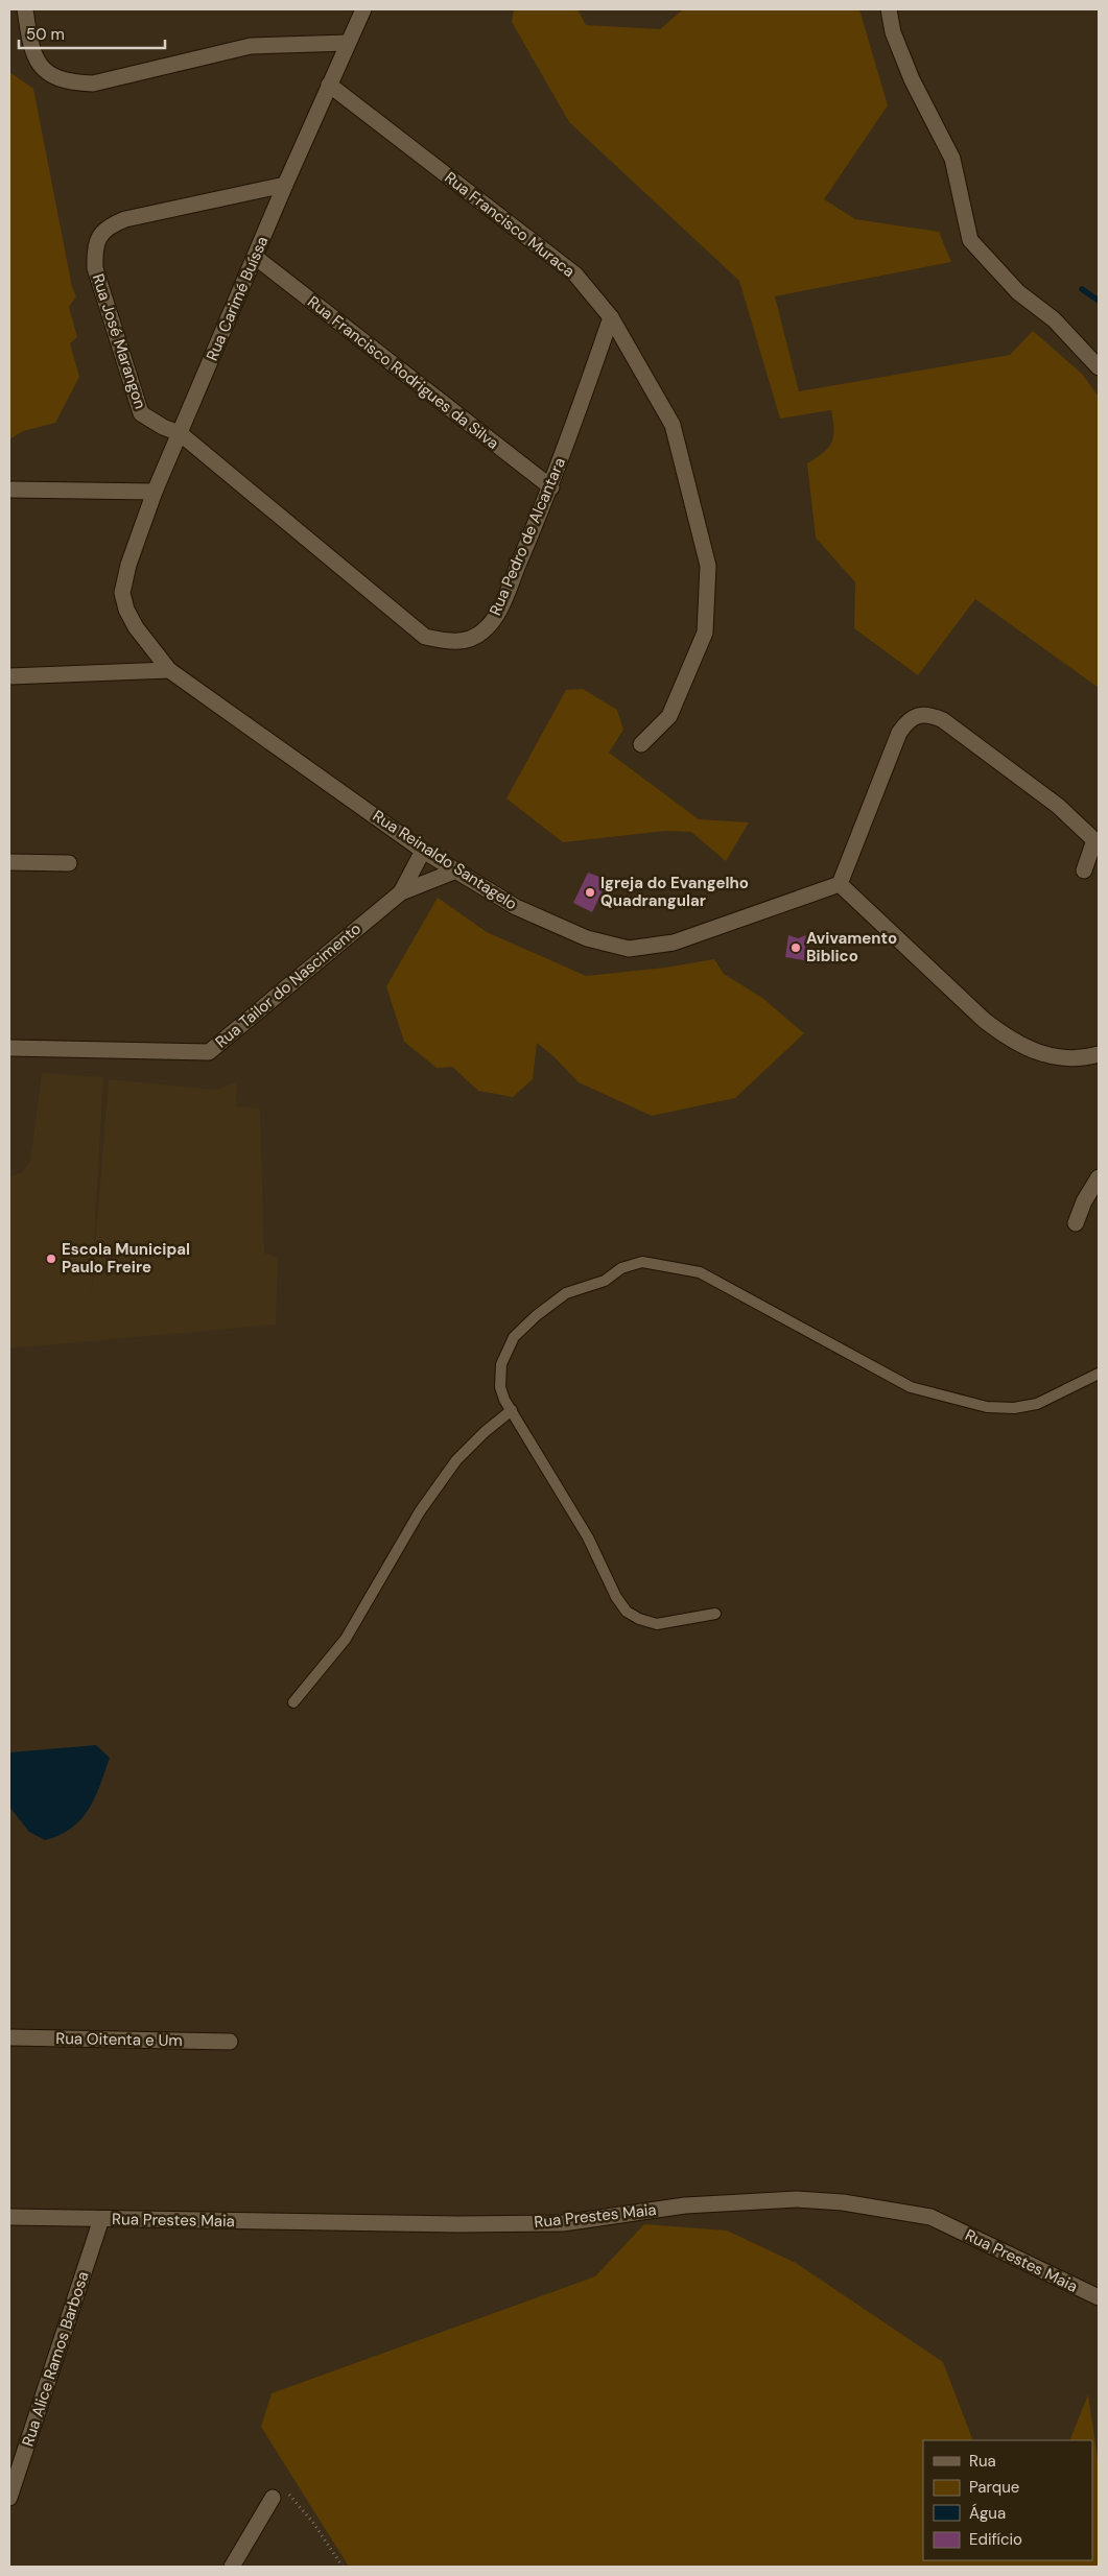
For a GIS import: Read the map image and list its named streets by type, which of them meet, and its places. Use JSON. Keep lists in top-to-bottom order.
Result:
{
  "streets": {
    "street": [
      "Rua Francisco Muraca",
      "Rua Carimé Buíssa",
      "Rua José Marangon",
      "Rua Francisco Rodrigues da Silva",
      "Rua Pedro de Alcantara",
      "Rua Reinaldo Santagelo",
      "Rua Tailor do Nascimento",
      "Rua Oitenta e Um",
      "Rua Prestes Maia",
      "Rua Alice Ramos Barbosa"
    ]
  },
  "crossings": [
    ["Rua Francisco Muraca", "Rua Carimé Buíssa"],
    ["Rua Francisco Muraca", "Rua Pedro de Alcantara"],
    ["Rua Carimé Buíssa", "Rua José Marangon"],
    ["Rua Carimé Buíssa", "Rua Francisco Rodrigues da Silva"],
    ["Rua Carimé Buíssa", "Rua Pedro de Alcantara"],
    ["Rua Carimé Buíssa", "Rua Reinaldo Santagelo"],
    ["Rua José Marangon", "Rua Pedro de Alcantara"],
    ["Rua Francisco Rodrigues da Silva", "Rua Pedro de Alcantara"],
    ["Rua Reinaldo Santagelo", "Rua Tailor do Nascimento"],
    ["Rua Prestes Maia", "Rua Alice Ramos Barbosa"]
  ],
  "places": ["Igreja do Evangelho Quadrangular", "Avivamento Biblico", "Escola Municipal Paulo Freire"],
  "legend": [
    "Rua",
    "Parque",
    "Água",
    "Edifício"
  ],
  "scale_bar": "50 m"
}
